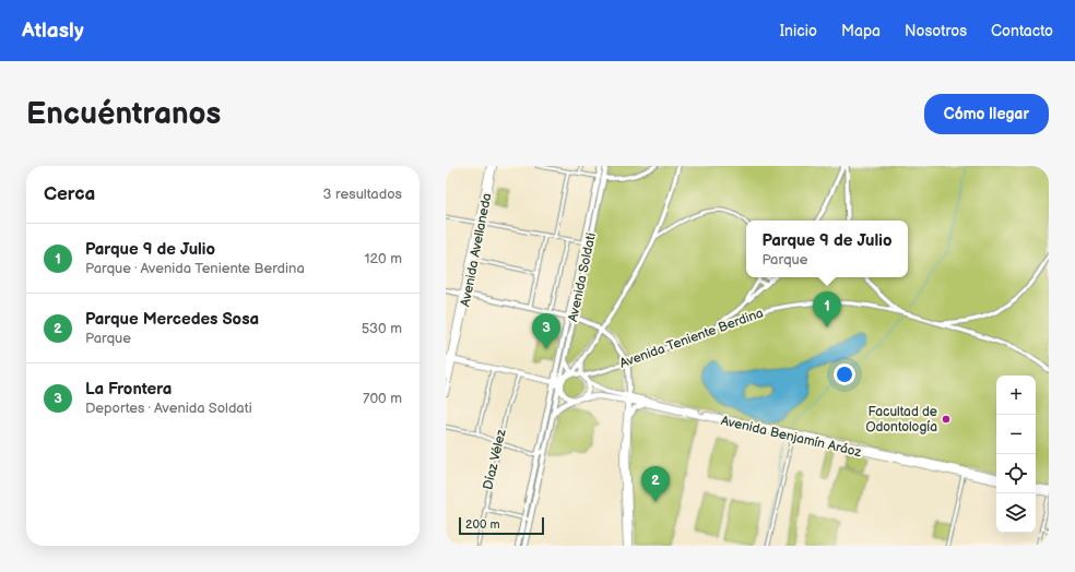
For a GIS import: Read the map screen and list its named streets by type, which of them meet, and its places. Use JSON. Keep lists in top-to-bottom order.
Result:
{
  "streets": {
    "main road": ["Avenida Avellaneda", "Avenida Soldati", "Avenida Benjamín Aráoz"],
    "street": ["Avenida Teniente Berdina", "Díaz Vélez"]
  },
  "crossings": [
    ["Avenida Soldati", "Avenida Teniente Berdina"],
    ["Avenida Soldati", "Avenida Benjamín Aráoz"],
    ["Avenida Teniente Berdina", "Avenida Benjamín Aráoz"]
  ],
  "places": ["Facultad de Odontología"],
  "scale_bar": "200 m",
  "page": {
    "header": "Atlasly",
    "nav": [
      "Inicio",
      "Mapa",
      "Nosotros",
      "Contacto"
    ],
    "buttons": "Cómo llegar",
    "title": "Encuéntranos",
    "heading": ["Cerca", "3 resultados"],
    "popup": ["Parque 9 de Julio", "Parque"],
    "list": [
      {
        "mark": "1",
        "name": "Parque 9 de Julio",
        "note": "Parque · Avenida Teniente Berdina",
        "value": "120 m"
      },
      {
        "mark": "2",
        "name": "Parque Mercedes Sosa",
        "note": "Parque",
        "value": "530 m"
      },
      {
        "mark": "3",
        "name": "La Frontera",
        "note": "Deportes · Avenida Soldati",
        "value": "700 m"
      }
    ],
    "pins": ["1", "3", "2"],
    "map_buttons": ["+", "−"],
    "scale": "200 m"
  }
}
